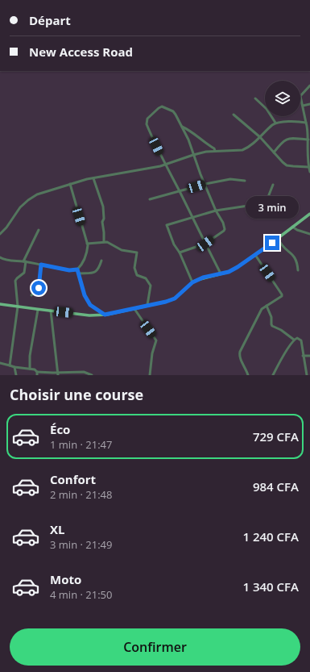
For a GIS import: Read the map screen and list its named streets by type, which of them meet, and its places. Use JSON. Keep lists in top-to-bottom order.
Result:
{
  "page": {
    "banner": ["Départ", "New Access Road"],
    "bubble": "3 min",
    "heading": "Choisir une course",
    "list": [
      {
        "name": "Éco",
        "note": "1 min · 21:47",
        "value": "729 CFA"
      },
      {
        "name": "Confort",
        "note": "2 min · 21:48",
        "value": "984 CFA"
      },
      {
        "name": "XL",
        "note": "3 min · 21:49",
        "value": "1 240 CFA"
      },
      {
        "name": "Moto",
        "note": "4 min · 21:50",
        "value": "1 340 CFA"
      }
    ],
    "buttons": "Confirmer"
  }
}
